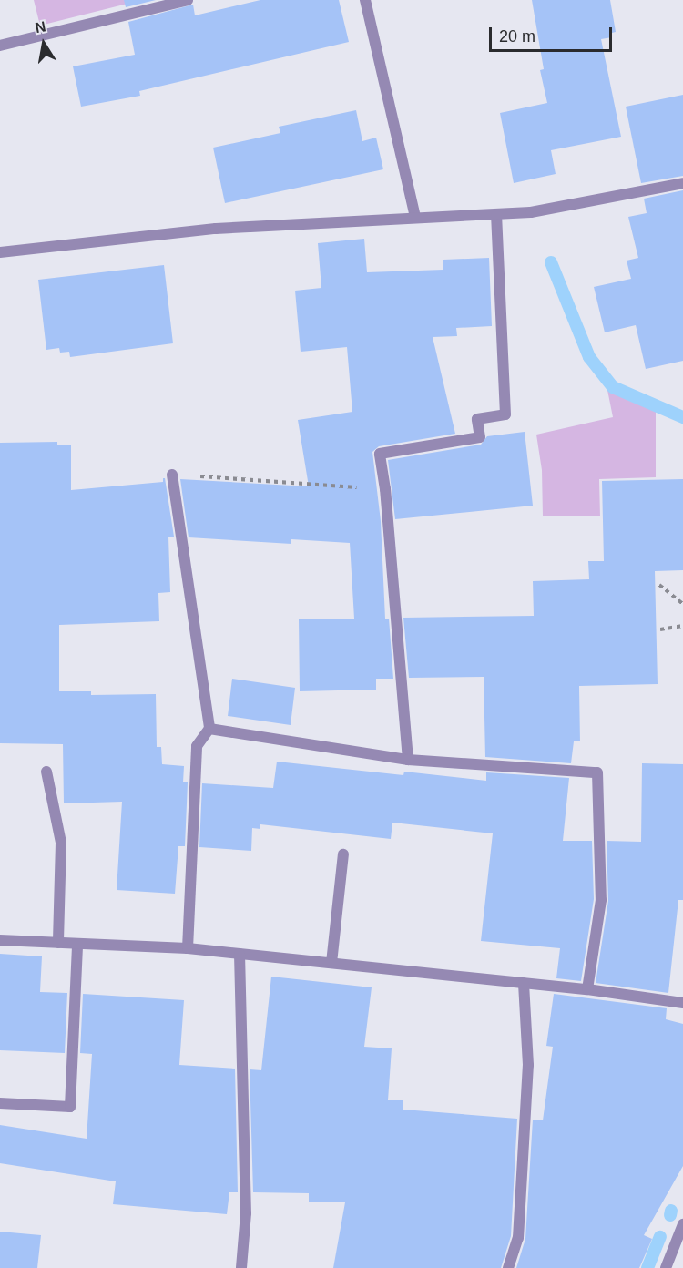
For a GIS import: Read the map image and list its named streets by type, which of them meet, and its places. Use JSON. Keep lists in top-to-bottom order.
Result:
{
  "scale_bar": "20 m",
  "north": "top"
}
